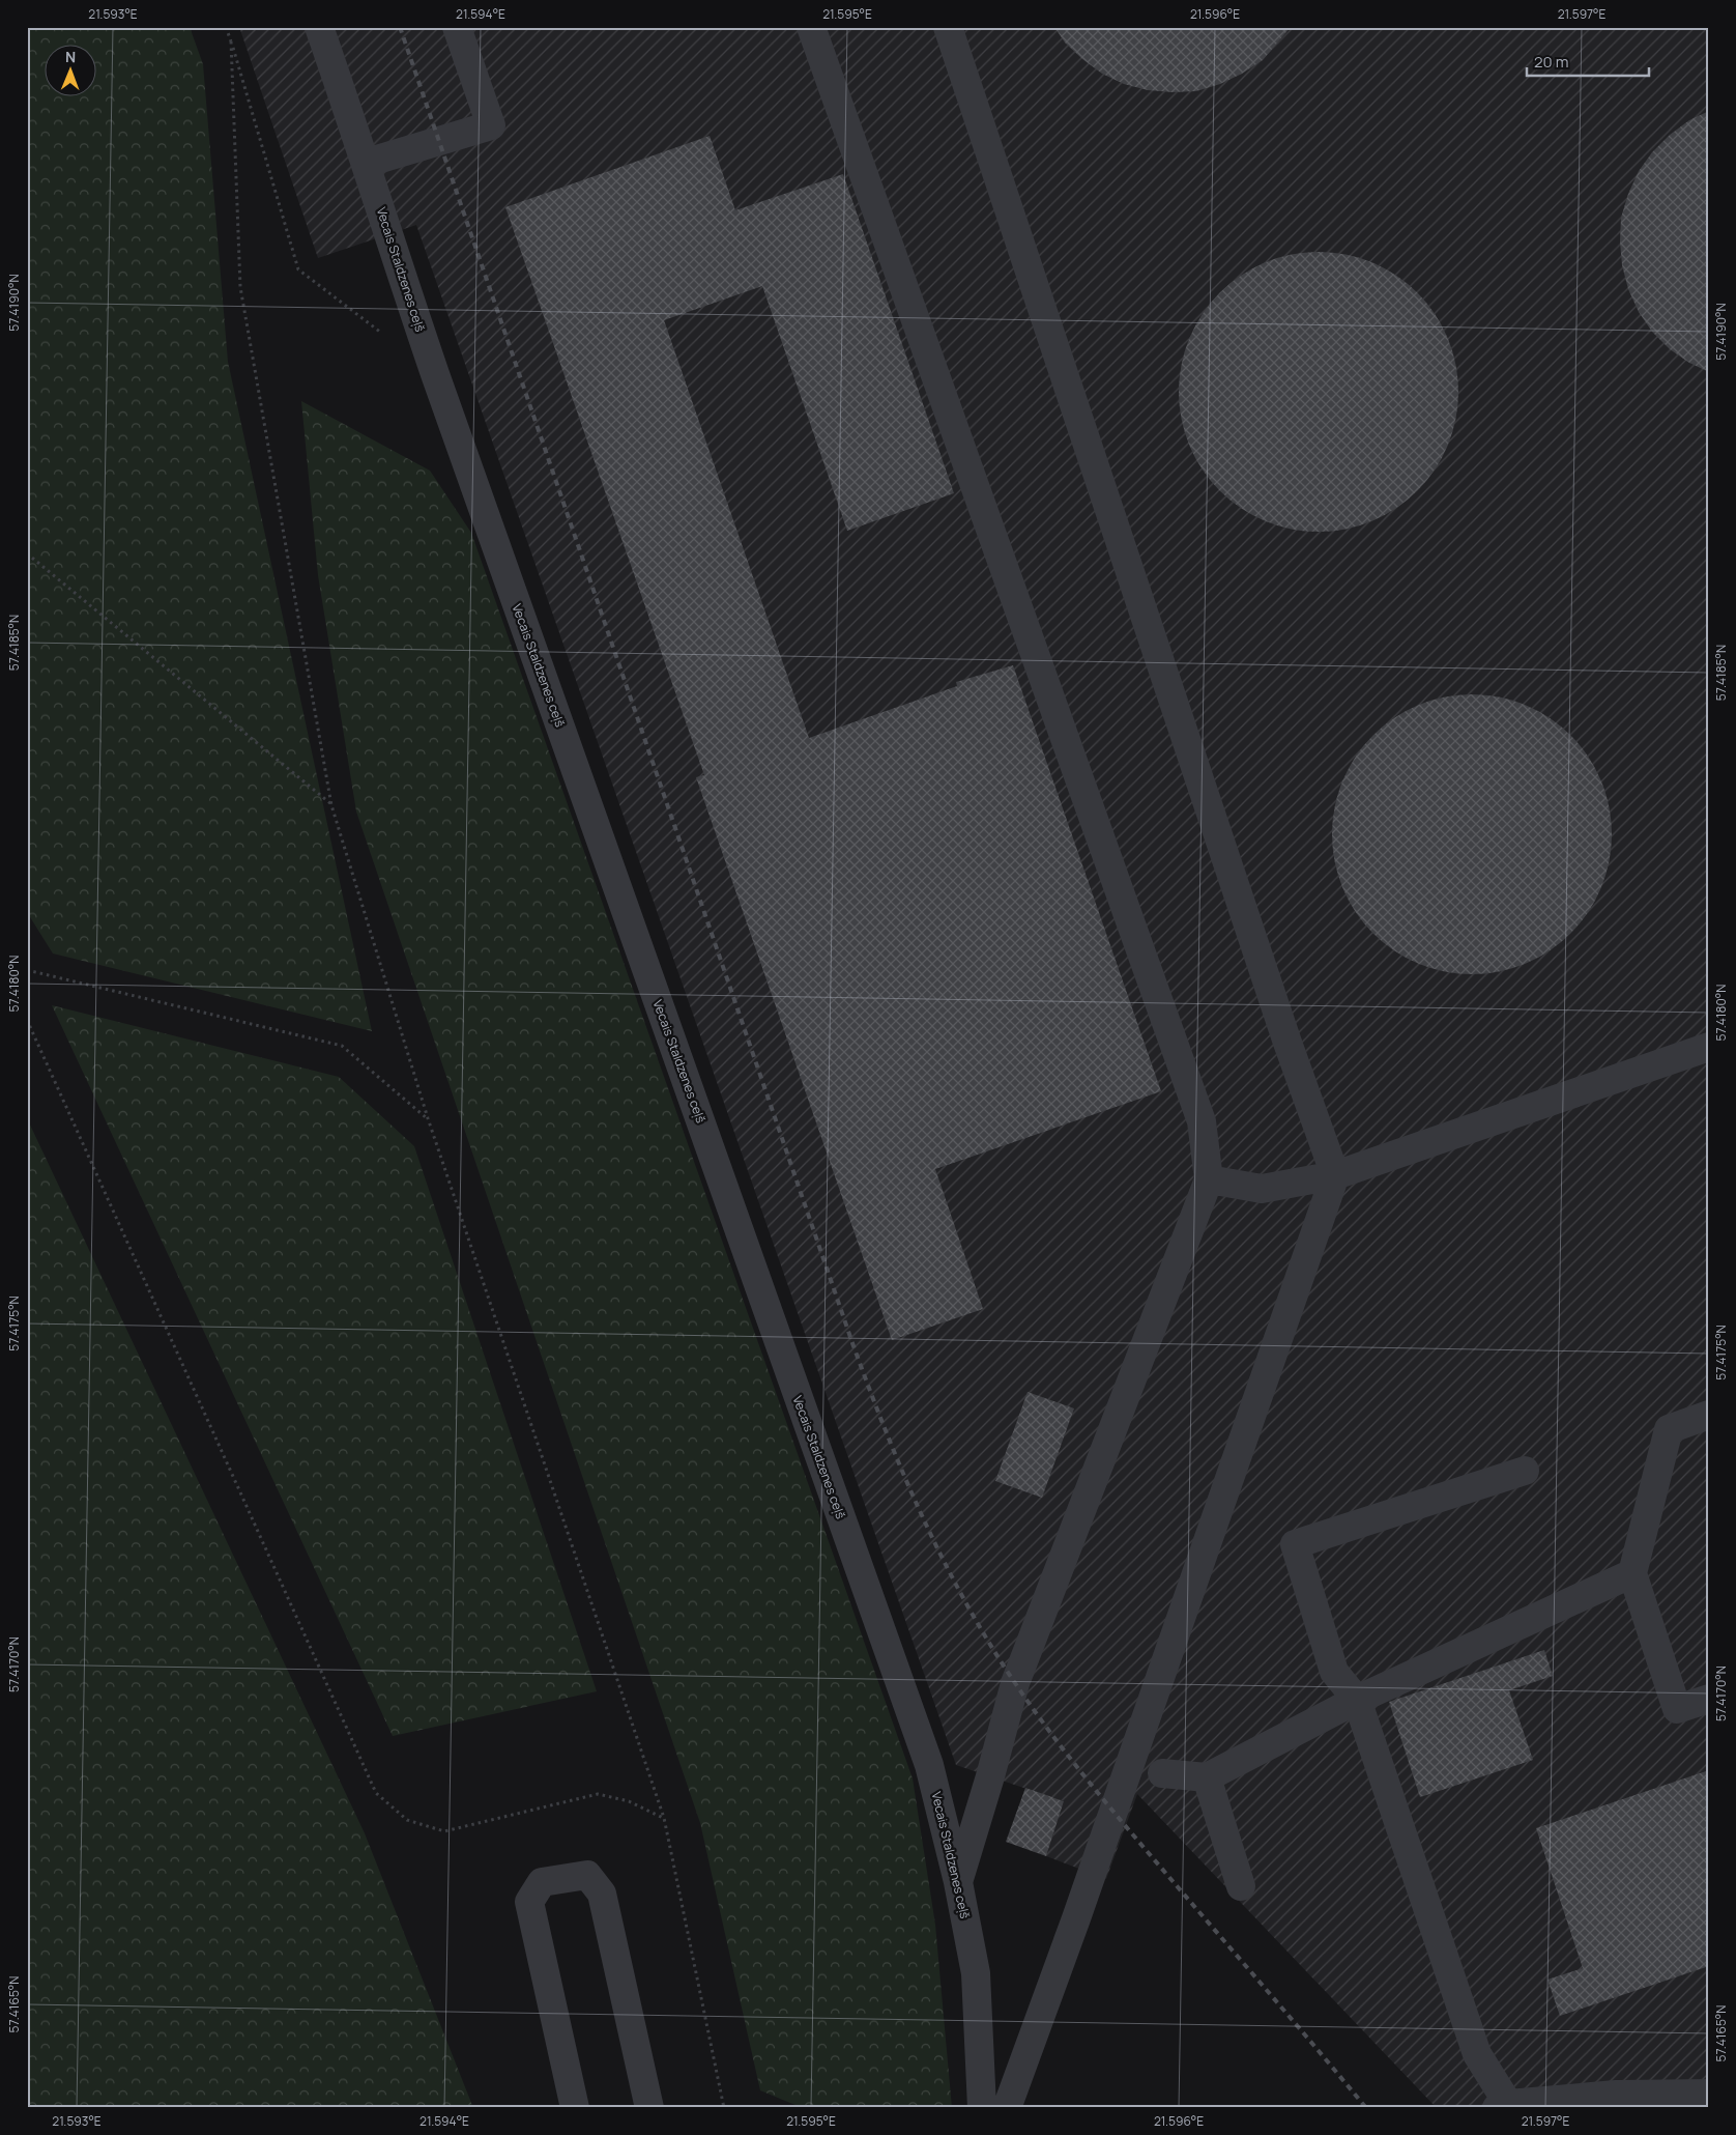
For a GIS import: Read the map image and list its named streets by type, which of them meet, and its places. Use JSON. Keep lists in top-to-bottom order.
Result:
{
  "streets": {
    "street": ["Vecais Staldzenes ceļš"]
  },
  "scale_bar": "20 m",
  "north": "top",
  "coordinates": [
    "21.593°E",
    "21.594°E",
    "21.595°E",
    "21.596°E",
    "21.597°E",
    "57.4190°N",
    "57.4185°N",
    "57.4180°N",
    "57.4175°N",
    "57.4170°N",
    "57.4165°N"
  ]
}
